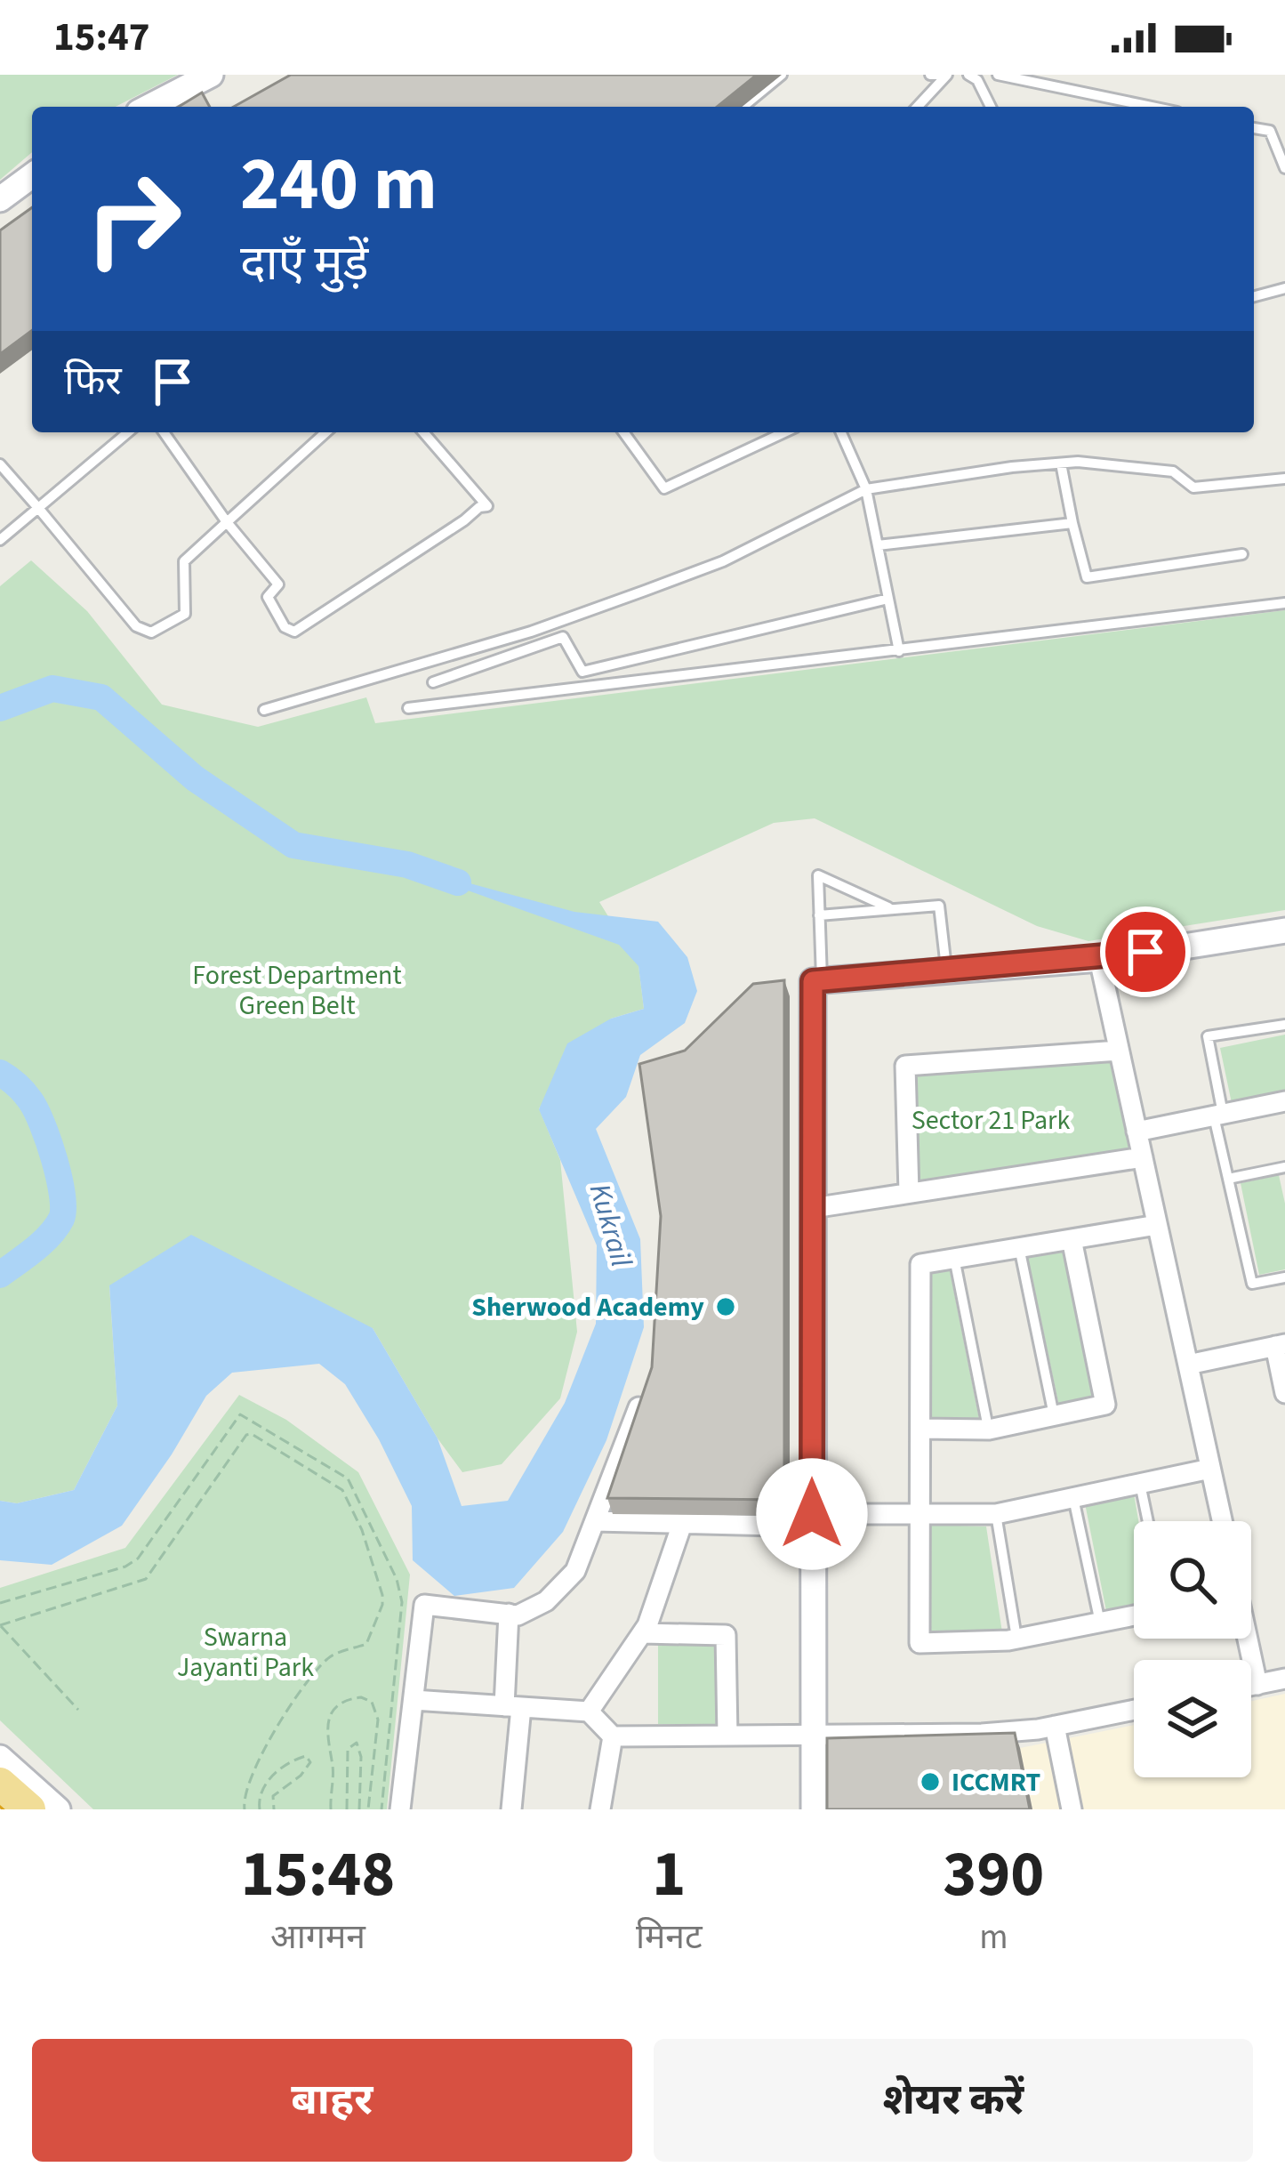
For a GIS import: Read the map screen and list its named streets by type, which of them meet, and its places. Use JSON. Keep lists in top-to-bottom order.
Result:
{
  "water": ["Kukrail"],
  "parks": ["Forest Department Green Belt", "Sector 21 Park", "Swarna Jayanti Park"],
  "places": ["Sherwood Academy", "ICCMRT"],
  "page": {
    "status": "15:47",
    "turn": ["240 m", "दाएँ मुड़ें"],
    "then": "फिर",
    "eta": [
      "15:48",
      "आगमन",
      "1",
      "मिनट",
      "390",
      "m"
    ],
    "buttons": ["बाहर", "शेयर करें"]
  }
}
